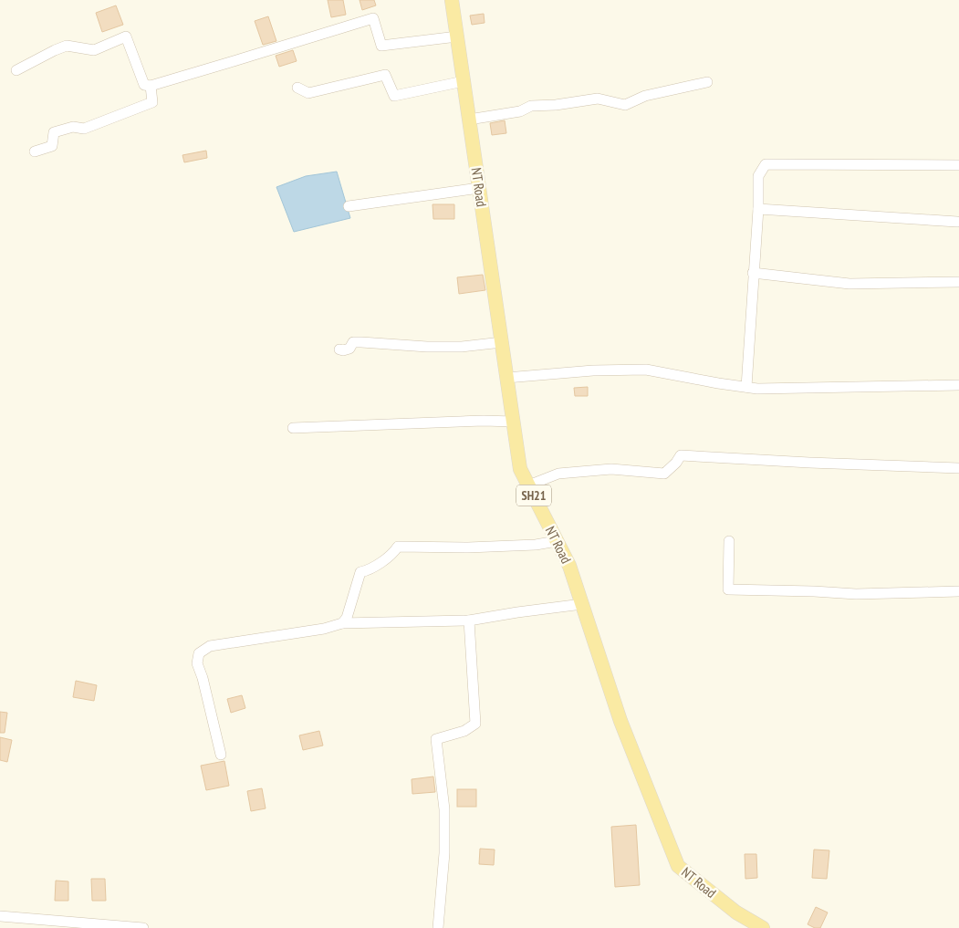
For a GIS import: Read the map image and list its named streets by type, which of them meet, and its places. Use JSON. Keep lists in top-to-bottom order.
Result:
{
  "streets": {
    "main road": ["NT Road", "SH21"]
  }
}
